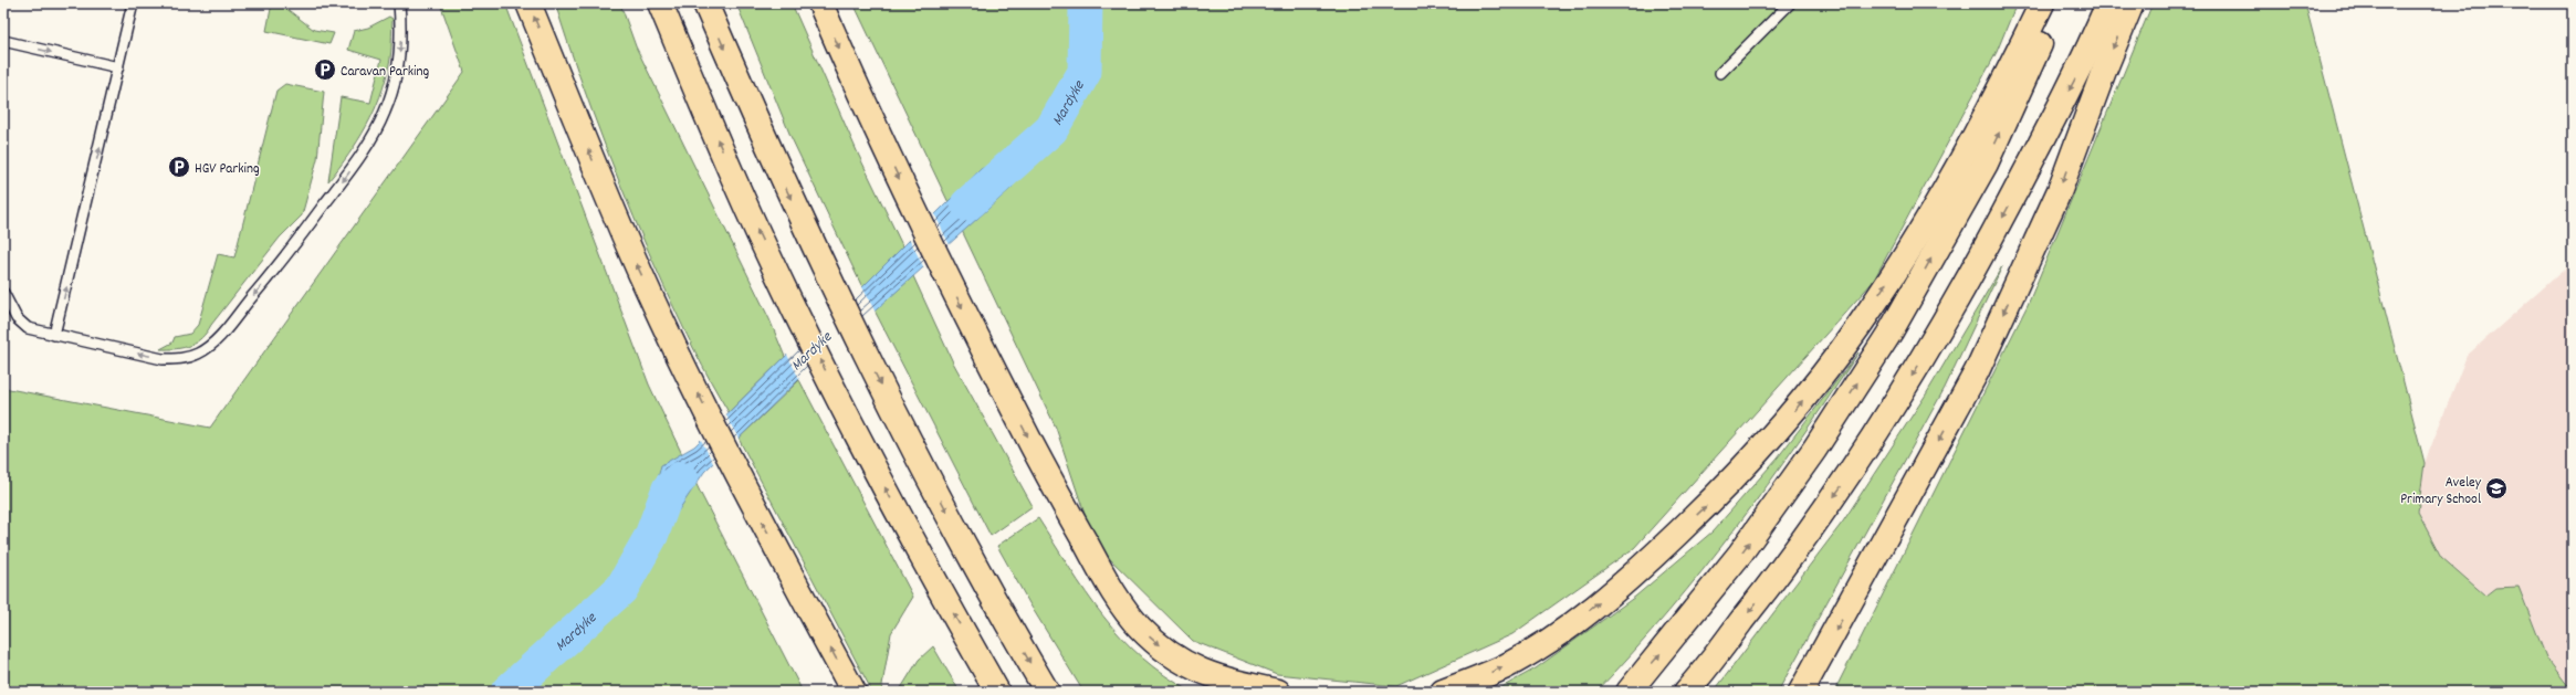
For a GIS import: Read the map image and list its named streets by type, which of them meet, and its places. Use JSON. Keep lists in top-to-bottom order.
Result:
{
  "water": ["Mardyke"],
  "places": {
    "parking": ["Caravan Parking", "HGV Parking"],
    "school or university": ["Aveley Primary School"]
  }
}
